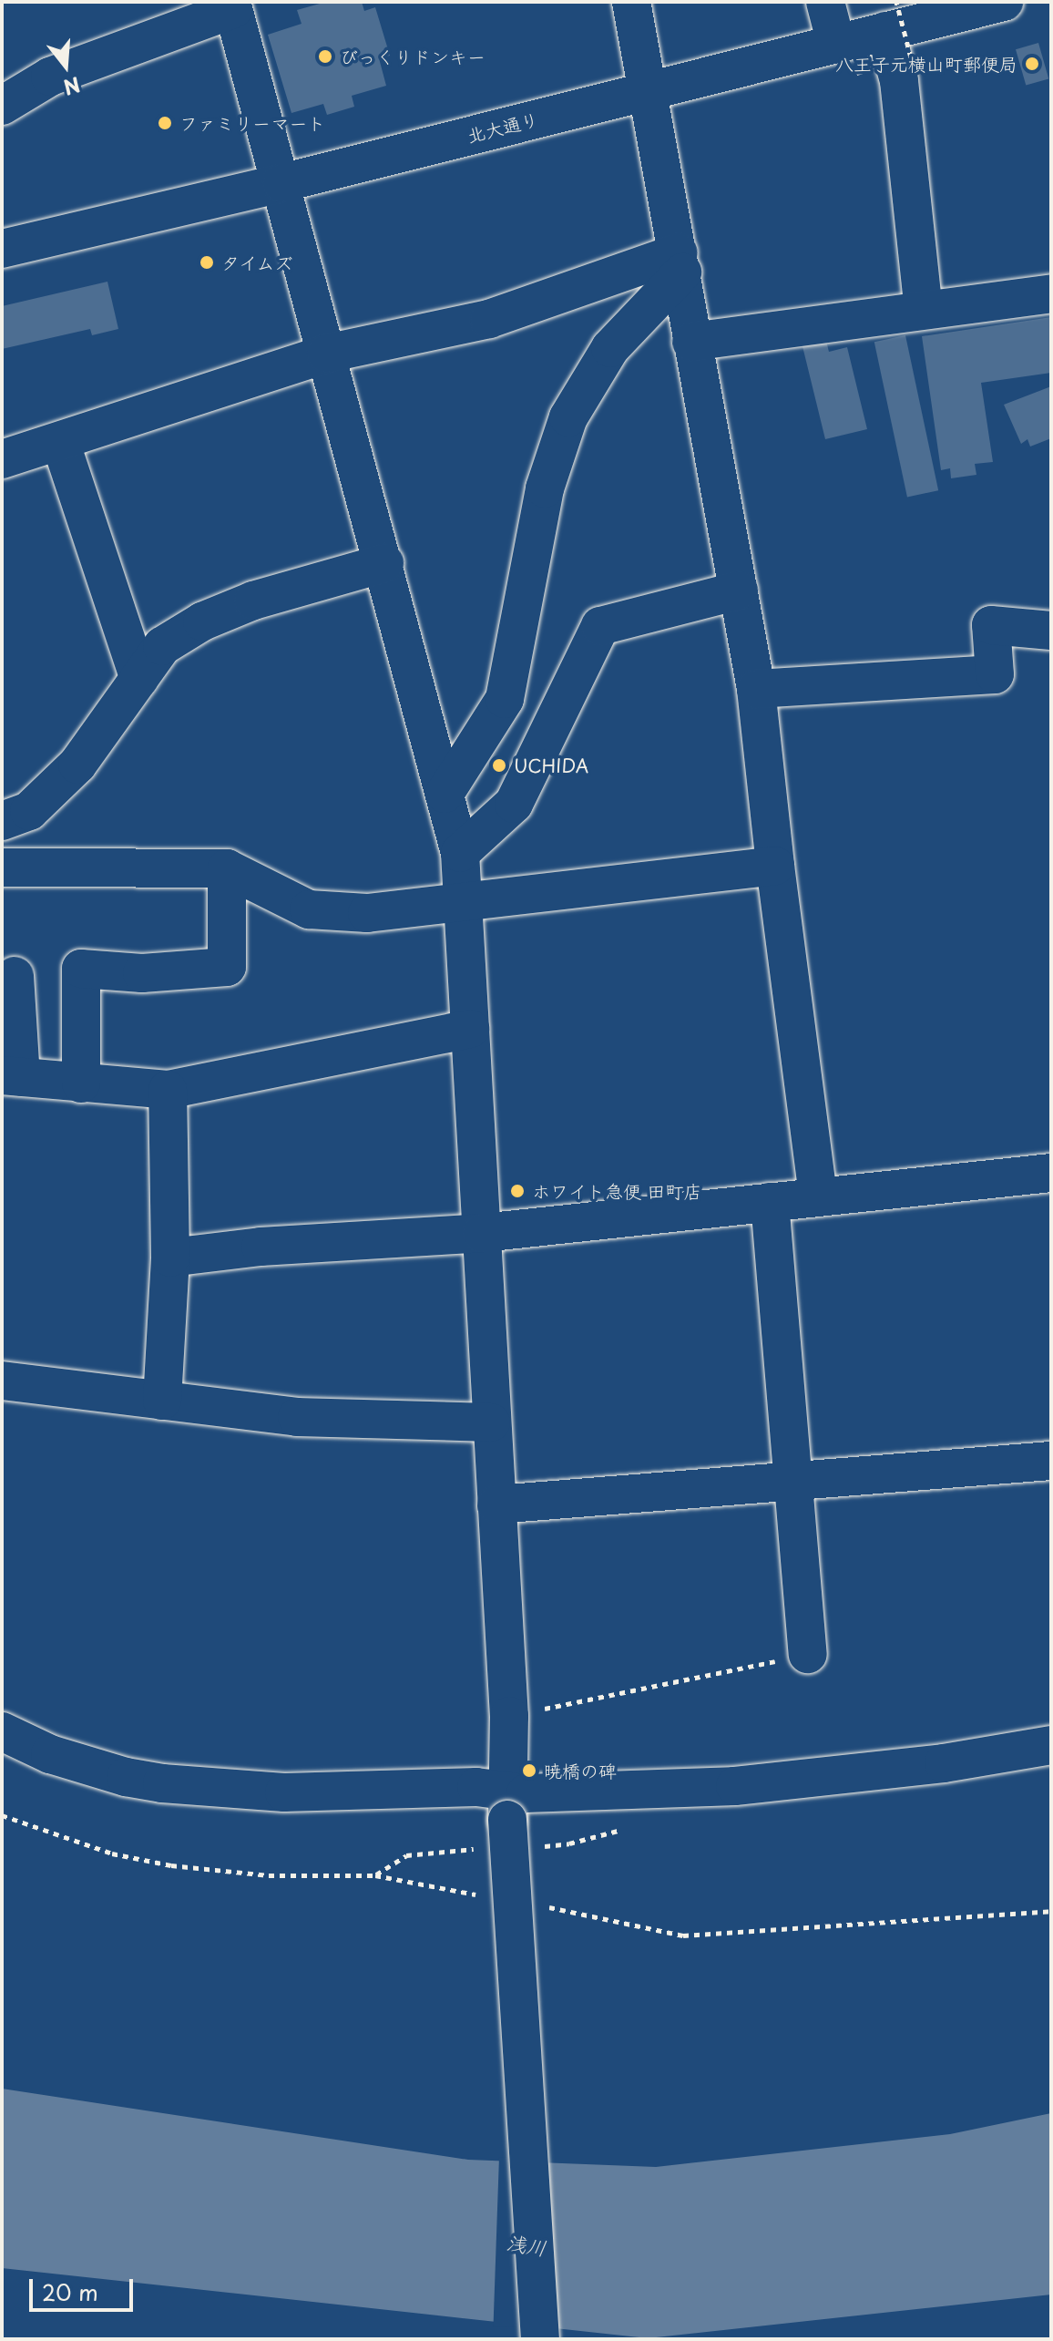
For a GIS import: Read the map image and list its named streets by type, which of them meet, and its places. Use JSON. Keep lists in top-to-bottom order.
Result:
{
  "streets": {
    "street": ["北大通り"]
  },
  "water": ["浅川"],
  "places": [
    "びっくりドンキー",
    "八王子元横山町郵便局",
    "ファミリーマート",
    "タイムズ",
    "UCHIDA",
    "ホワイト急便 田町店",
    "暁橋の碑"
  ],
  "scale_bar": "20 m",
  "north": "bottom"
}
